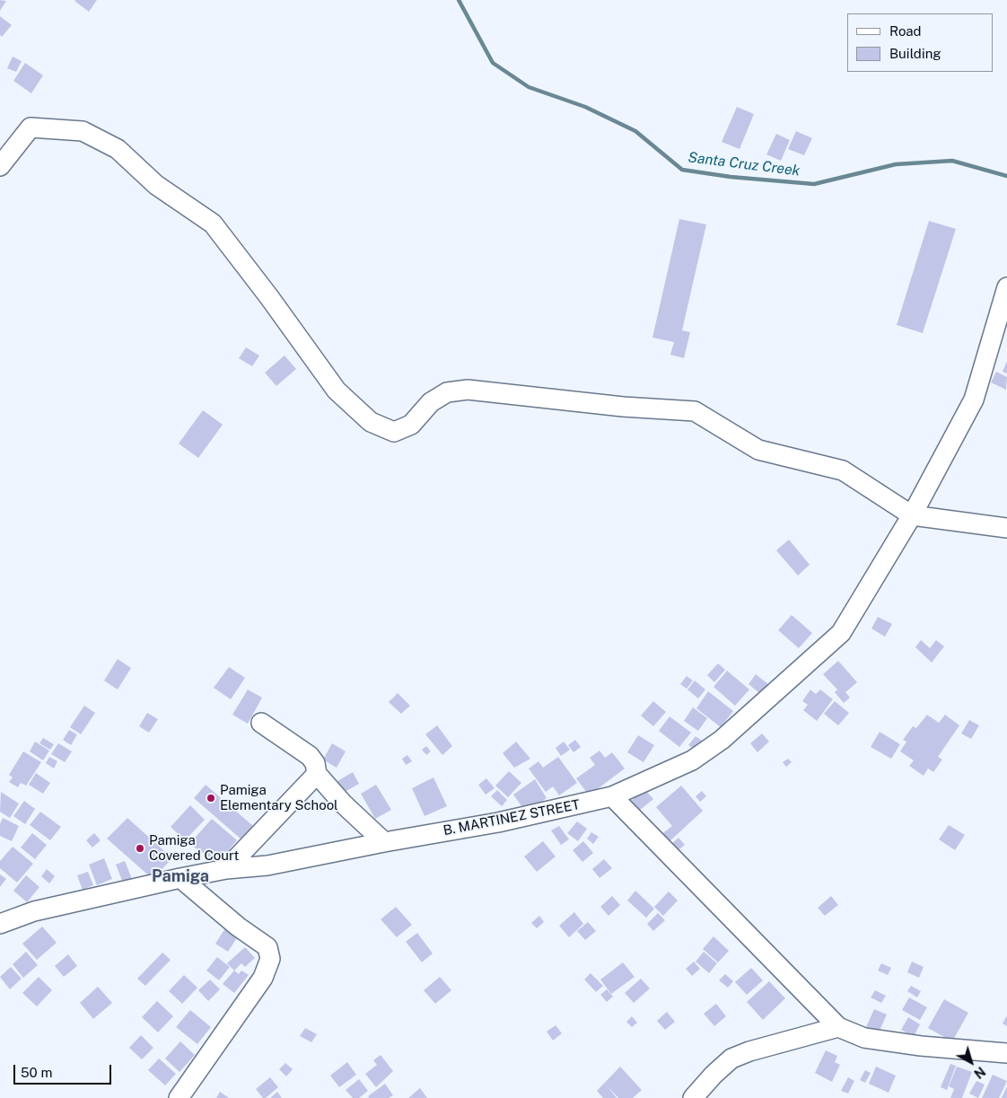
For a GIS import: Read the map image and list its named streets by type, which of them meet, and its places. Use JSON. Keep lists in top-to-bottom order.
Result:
{
  "streets": {
    "street": ["B. MARTINEZ STREET"]
  },
  "districts": ["Pamiga"],
  "water": ["Santa Cruz Creek"],
  "places": ["Pamiga Elementary School", "Pamiga Covered Court"],
  "legend": ["Road", "Building"],
  "scale_bar": "50 m",
  "north": "bottom right"
}
